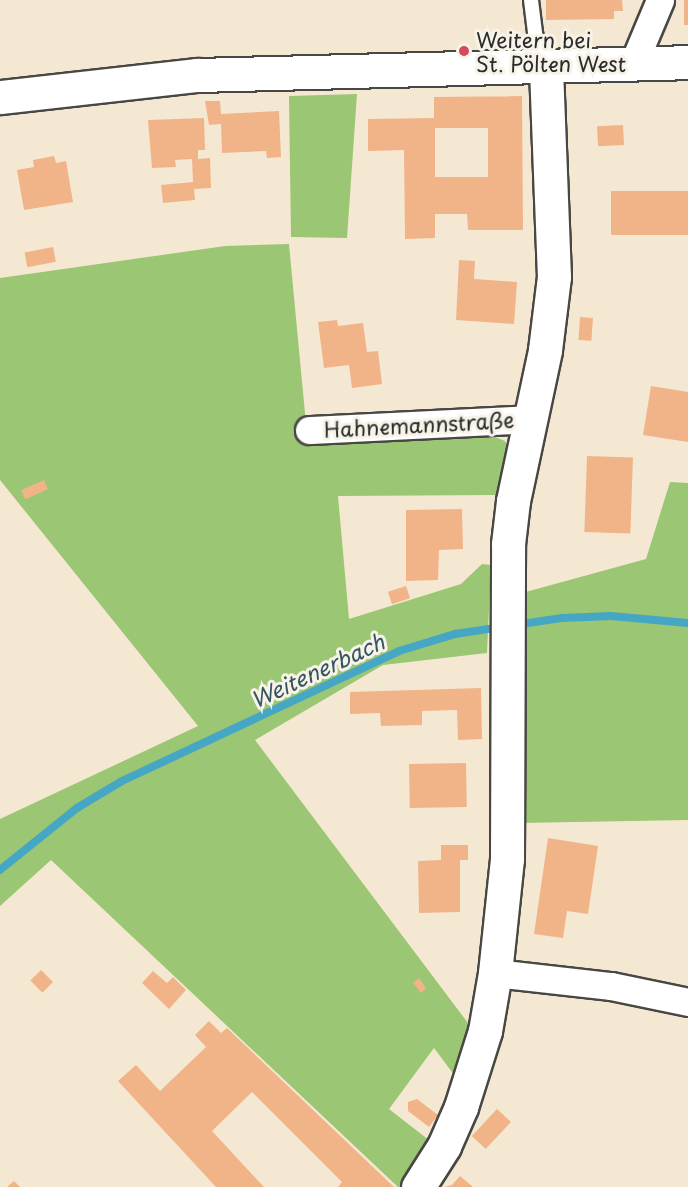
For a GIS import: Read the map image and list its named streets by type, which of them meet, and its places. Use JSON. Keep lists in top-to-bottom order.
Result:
{
  "streets": {
    "street": ["Hahnemannstraße"]
  },
  "water": ["Weitenerbach"],
  "places": ["Weitern bei St. Pölten West"]
}
